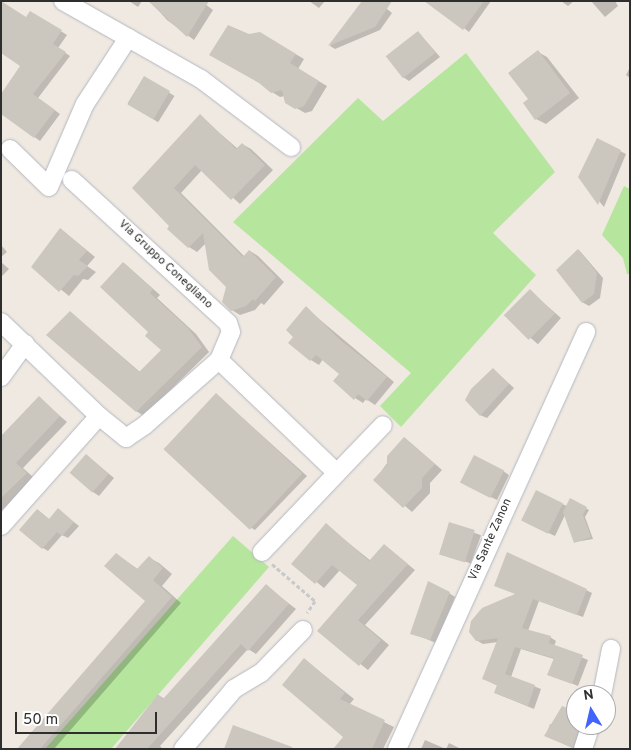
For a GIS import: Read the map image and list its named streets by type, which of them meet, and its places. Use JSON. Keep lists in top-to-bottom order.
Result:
{
  "streets": {
    "street": ["Via Gruppo Conegliano", "Via Sante Zanon"]
  },
  "scale_bar": "50 m",
  "north": "top"
}
